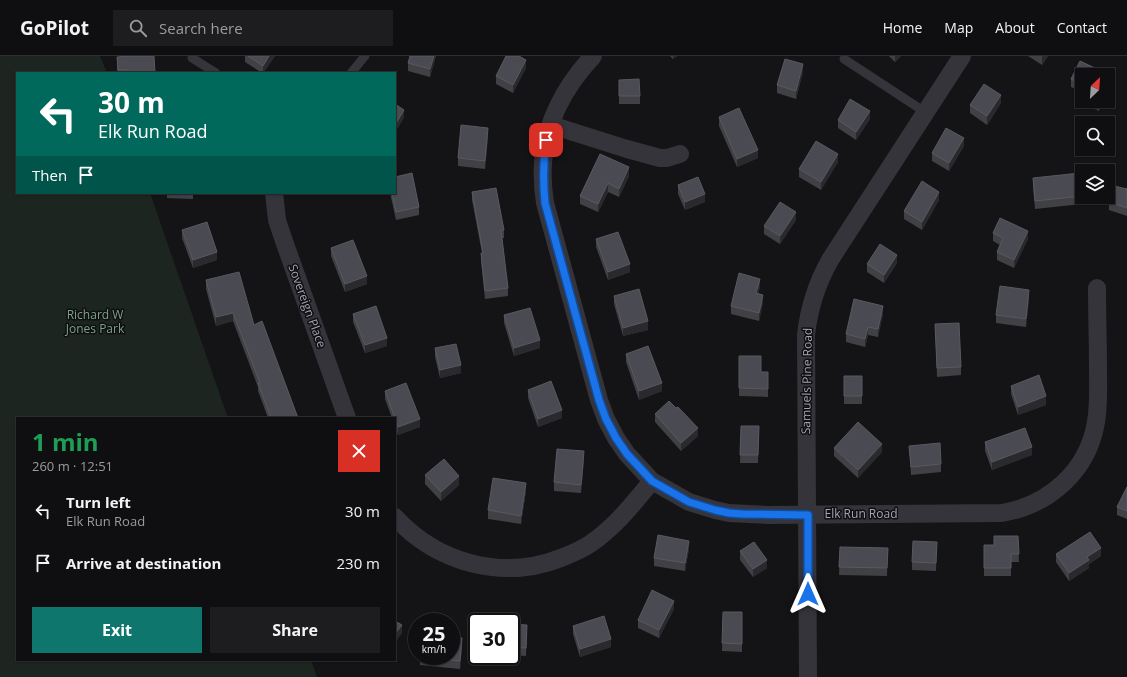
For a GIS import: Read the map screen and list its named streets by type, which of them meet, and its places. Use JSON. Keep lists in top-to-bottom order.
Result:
{
  "streets": {
    "street": ["Sovereign Place", "Samuels Pine Road", "Elk Run Road"]
  },
  "crossings": [
    ["Samuels Pine Road", "Elk Run Road"]
  ],
  "parks": ["Richard W Jones Park"],
  "north": "top right",
  "page": {
    "header": "GoPilot",
    "search": "Search here",
    "nav": [
      "Home",
      "Map",
      "About",
      "Contact"
    ],
    "turn": ["30 m", "Elk Run Road"],
    "then": "Then",
    "heading": ["1 min", "260 m · 12:51"],
    "list": [
      {
        "name": "Turn left",
        "note": "Elk Run Road",
        "value": "30 m"
      },
      {
        "name": "Arrive at destination",
        "value": "230 m"
      }
    ],
    "buttons": ["Exit", "Share"],
    "speed": "25 km/h",
    "limit": "30"
  }
}
